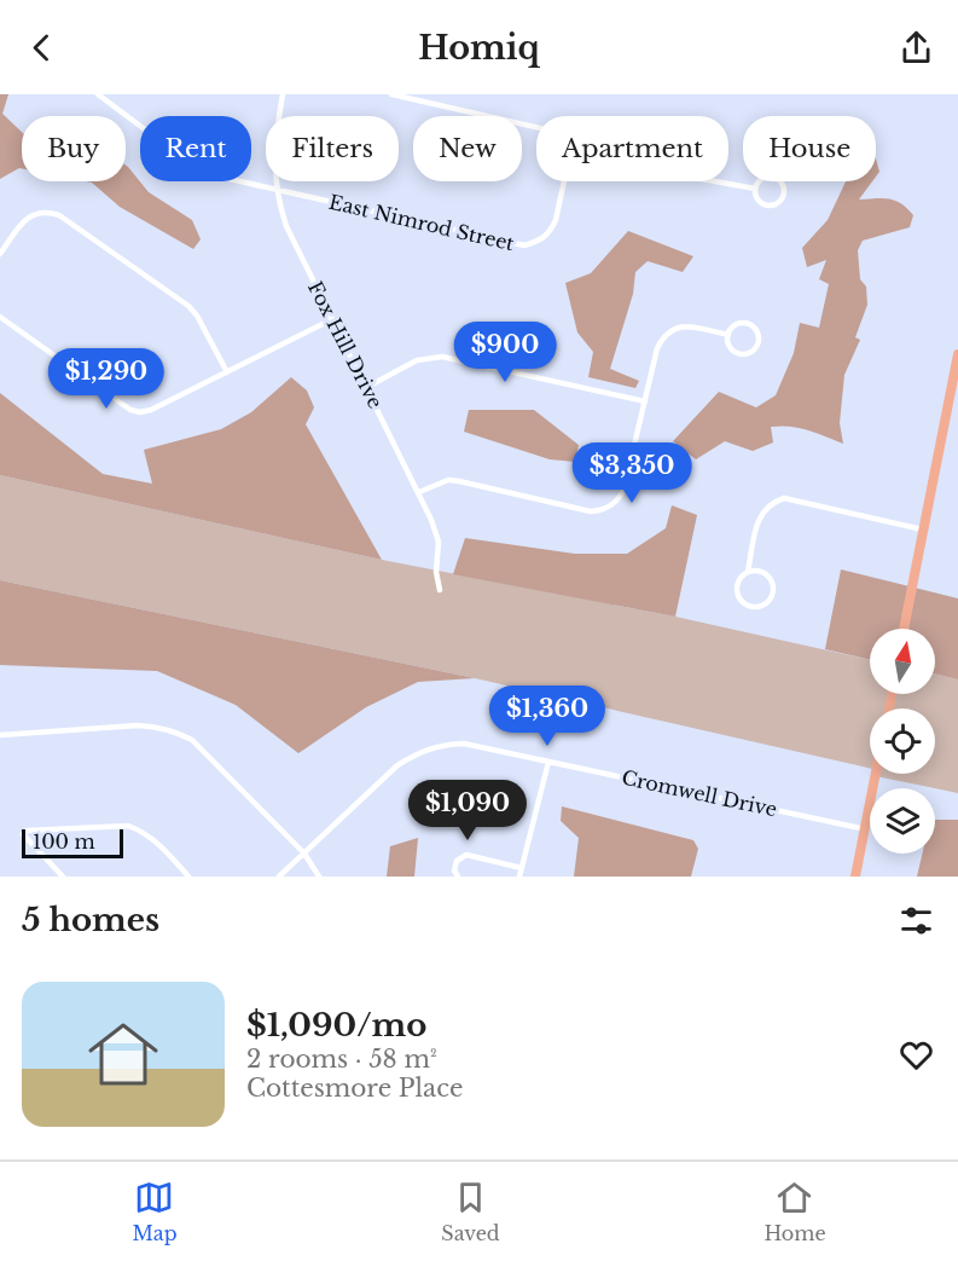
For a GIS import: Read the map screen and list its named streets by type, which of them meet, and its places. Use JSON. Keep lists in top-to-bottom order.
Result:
{
  "streets": {
    "street": ["East Nimrod Street", "Fox Hill Drive", "Cromwell Drive"]
  },
  "crossings": [
    ["East Nimrod Street", "Fox Hill Drive"]
  ],
  "scale_bar": "100 m",
  "north": "top",
  "page": {
    "header": "Homiq",
    "chip": [
      "Buy",
      "Rent",
      "Filters",
      "New",
      "Apartment",
      "House"
    ],
    "price": [
      "$900",
      "$1,290",
      "$3,350",
      "$1,360",
      "$1,090"
    ],
    "scale": "100 m",
    "heading": "5 homes",
    "list": [
      {
        "name": "$1,090/mo",
        "note": "2 rooms · 58 m² · Cottesmore Place"
      }
    ],
    "tabs": ["Map", "Saved", "Home"]
  }
}
